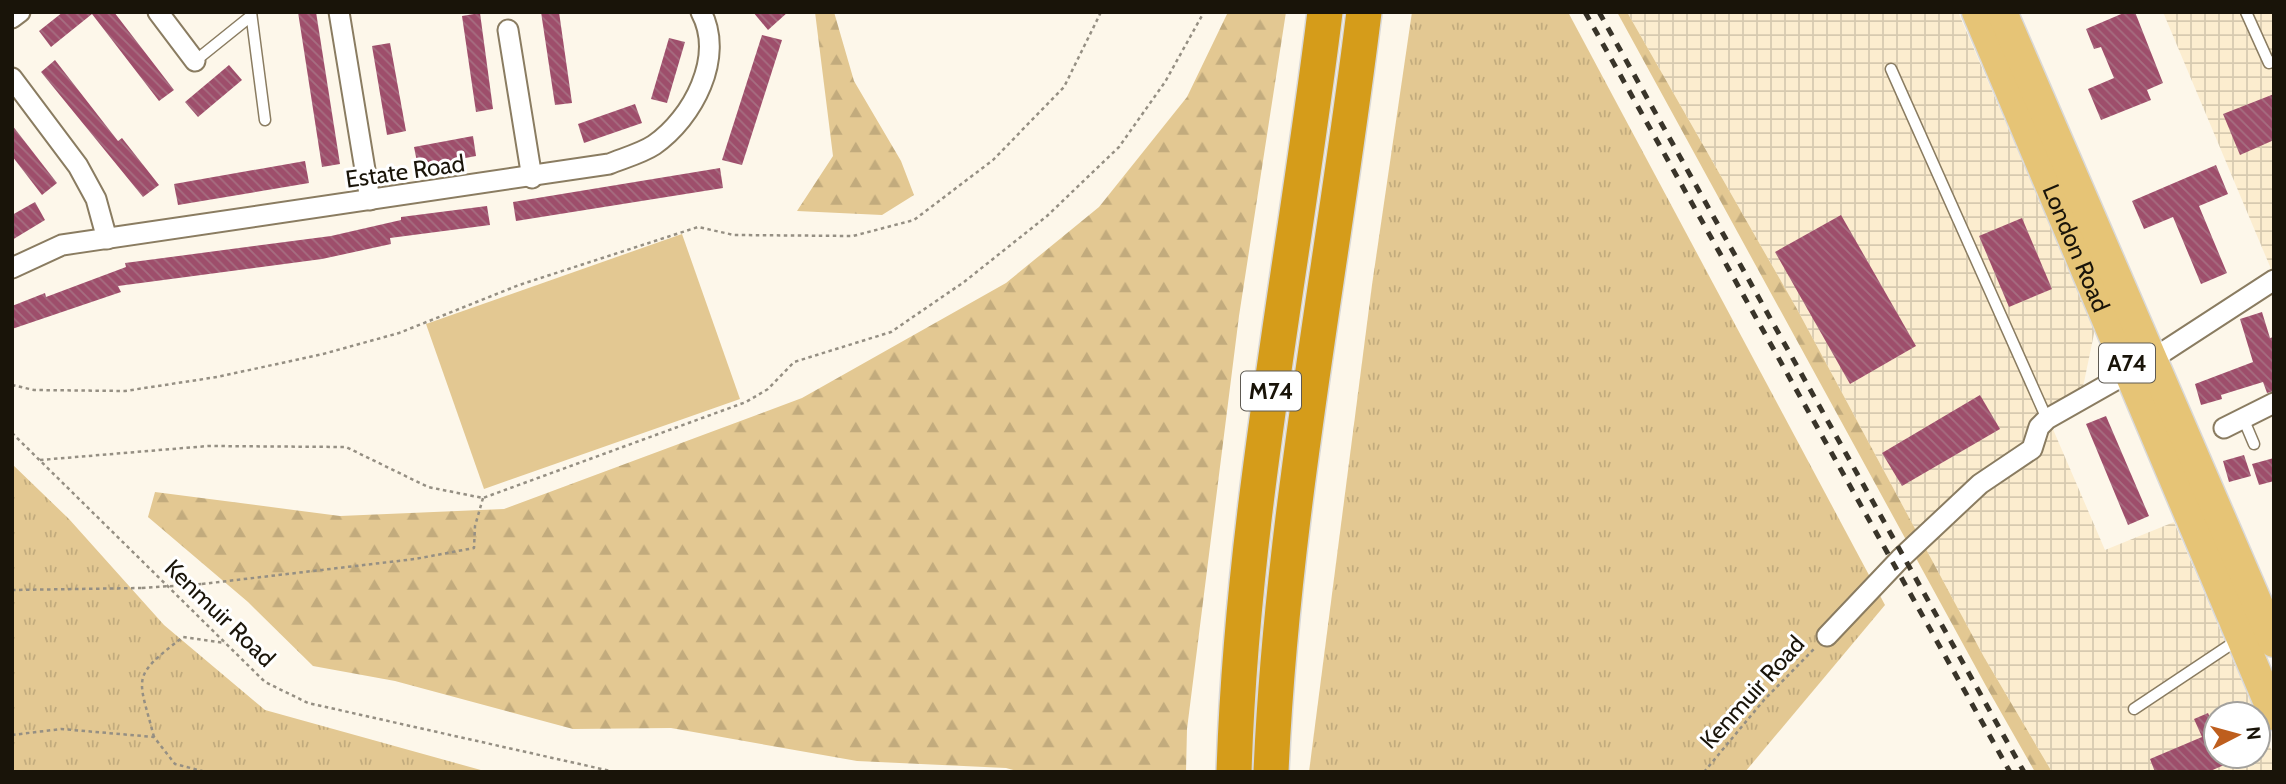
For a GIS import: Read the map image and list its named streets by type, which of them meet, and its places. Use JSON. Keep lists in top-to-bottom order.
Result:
{
  "streets": {
    "highway": ["M74"],
    "main road": ["London Road", "A74"],
    "street": ["Estate Road"],
    "path": ["Kenmuir Road"]
  },
  "north": "right"
}
